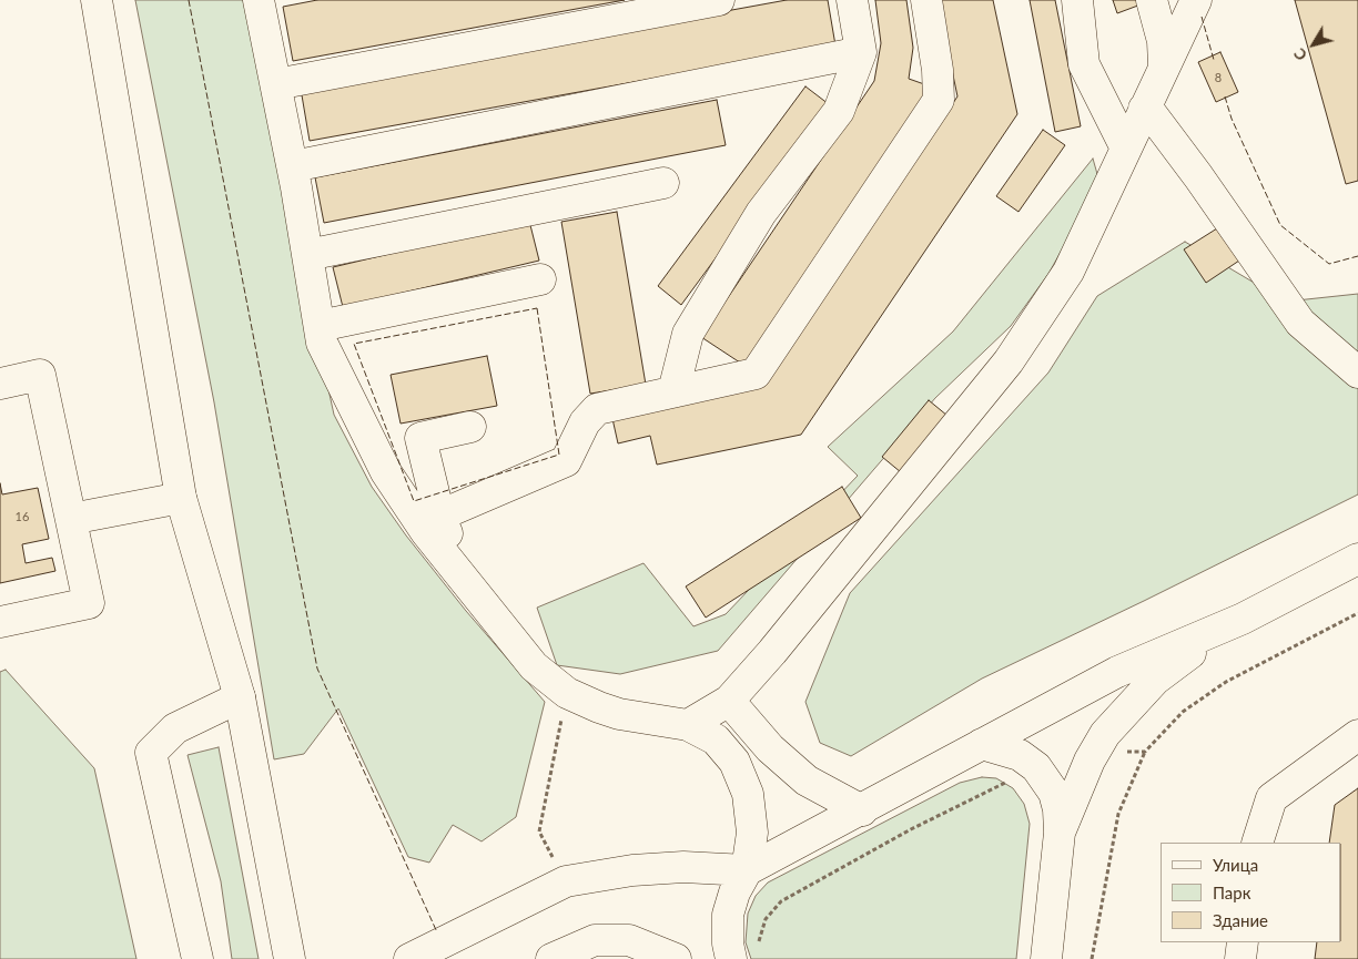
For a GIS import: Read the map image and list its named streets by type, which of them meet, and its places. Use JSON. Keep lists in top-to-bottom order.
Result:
{
  "house_numbers": ["8", "16"],
  "legend": ["Улица", "Парк", "Здание"],
  "north": "bottom left"
}
